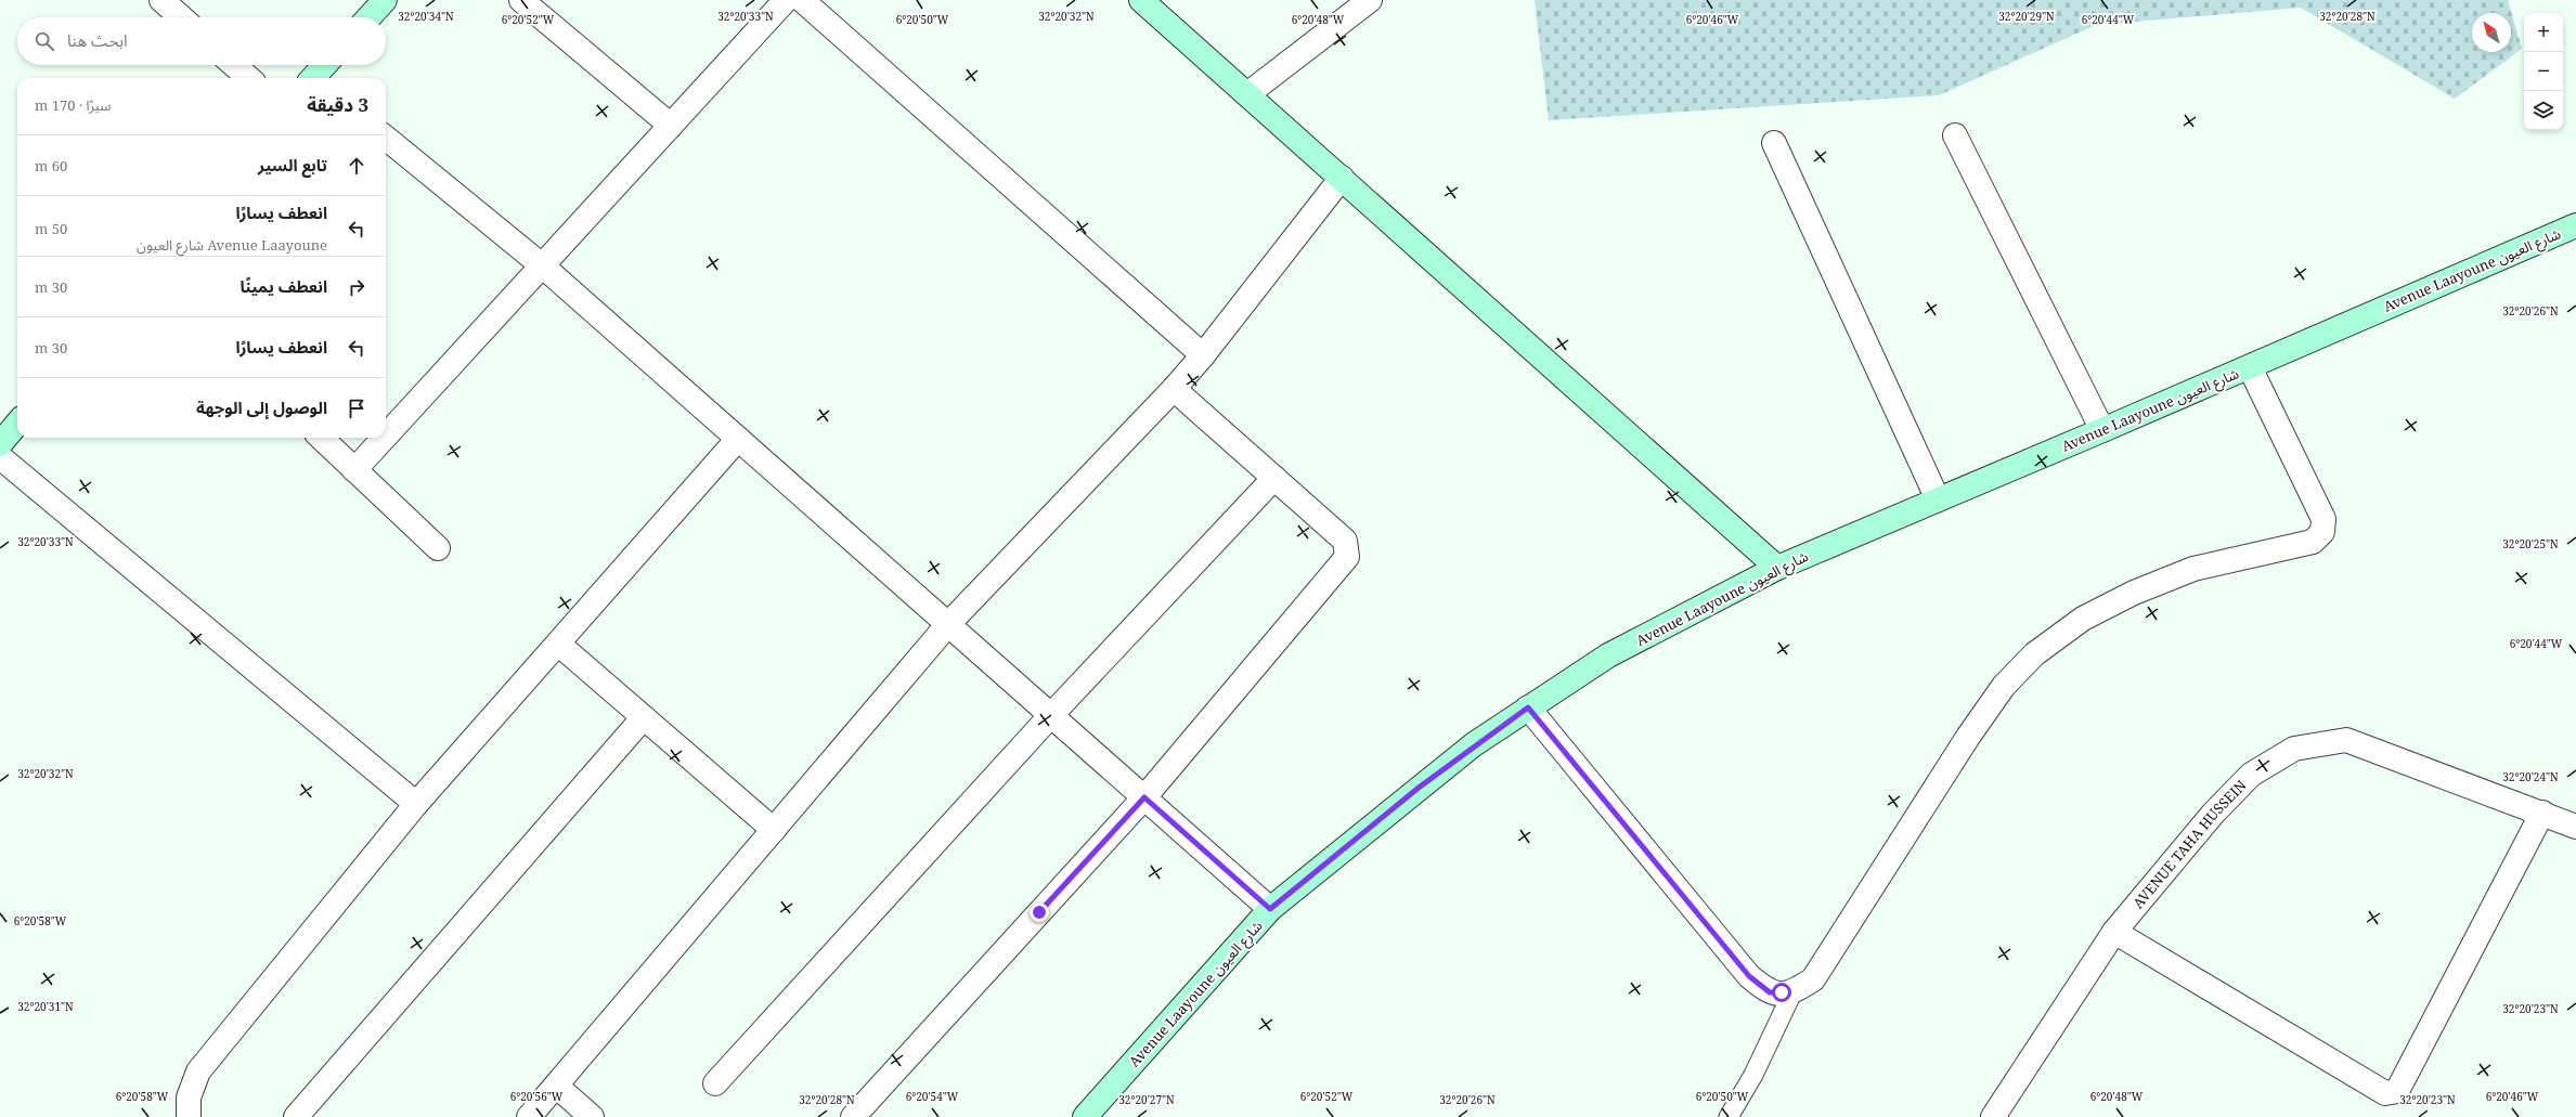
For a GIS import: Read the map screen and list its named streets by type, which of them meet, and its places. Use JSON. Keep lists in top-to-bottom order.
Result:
{
  "streets": {
    "main road": ["Avenue Laayoune شارع العيون"],
    "street": ["AVENUE TAHA HUSSEIN"]
  },
  "north": "top left",
  "page": {
    "map_buttons": ["+", "−"],
    "search": "ابحث هنا",
    "heading": ["3 دقيقة", "سيرًا · 170 m"],
    "list": [
      ["تابع السير", "60 m"],
      ["انعطف يسارًا", "Avenue Laayoune شارع العيون", "50 m"],
      ["انعطف يمينًا", "30 m"],
      ["انعطف يسارًا", "30 m"],
      "الوصول إلى الوجهة"
    ]
  },
  "coordinates": [
    "32°20'34\"N",
    "32°20'33\"N",
    "32°20'32\"N",
    "32°20'29\"N",
    "32°20'28\"N",
    "6°20'52\"W",
    "6°20'50\"W",
    "6°20'48\"W",
    "6°20'46\"W",
    "6°20'44\"W",
    "32°20'26\"N",
    "32°20'25\"N",
    "32°20'24\"N",
    "6°20'58\"W",
    "32°20'31\"N",
    "32°20'23\"N",
    "6°20'56\"W",
    "6°20'54\"W",
    "32°20'27\"N"
  ]
}
